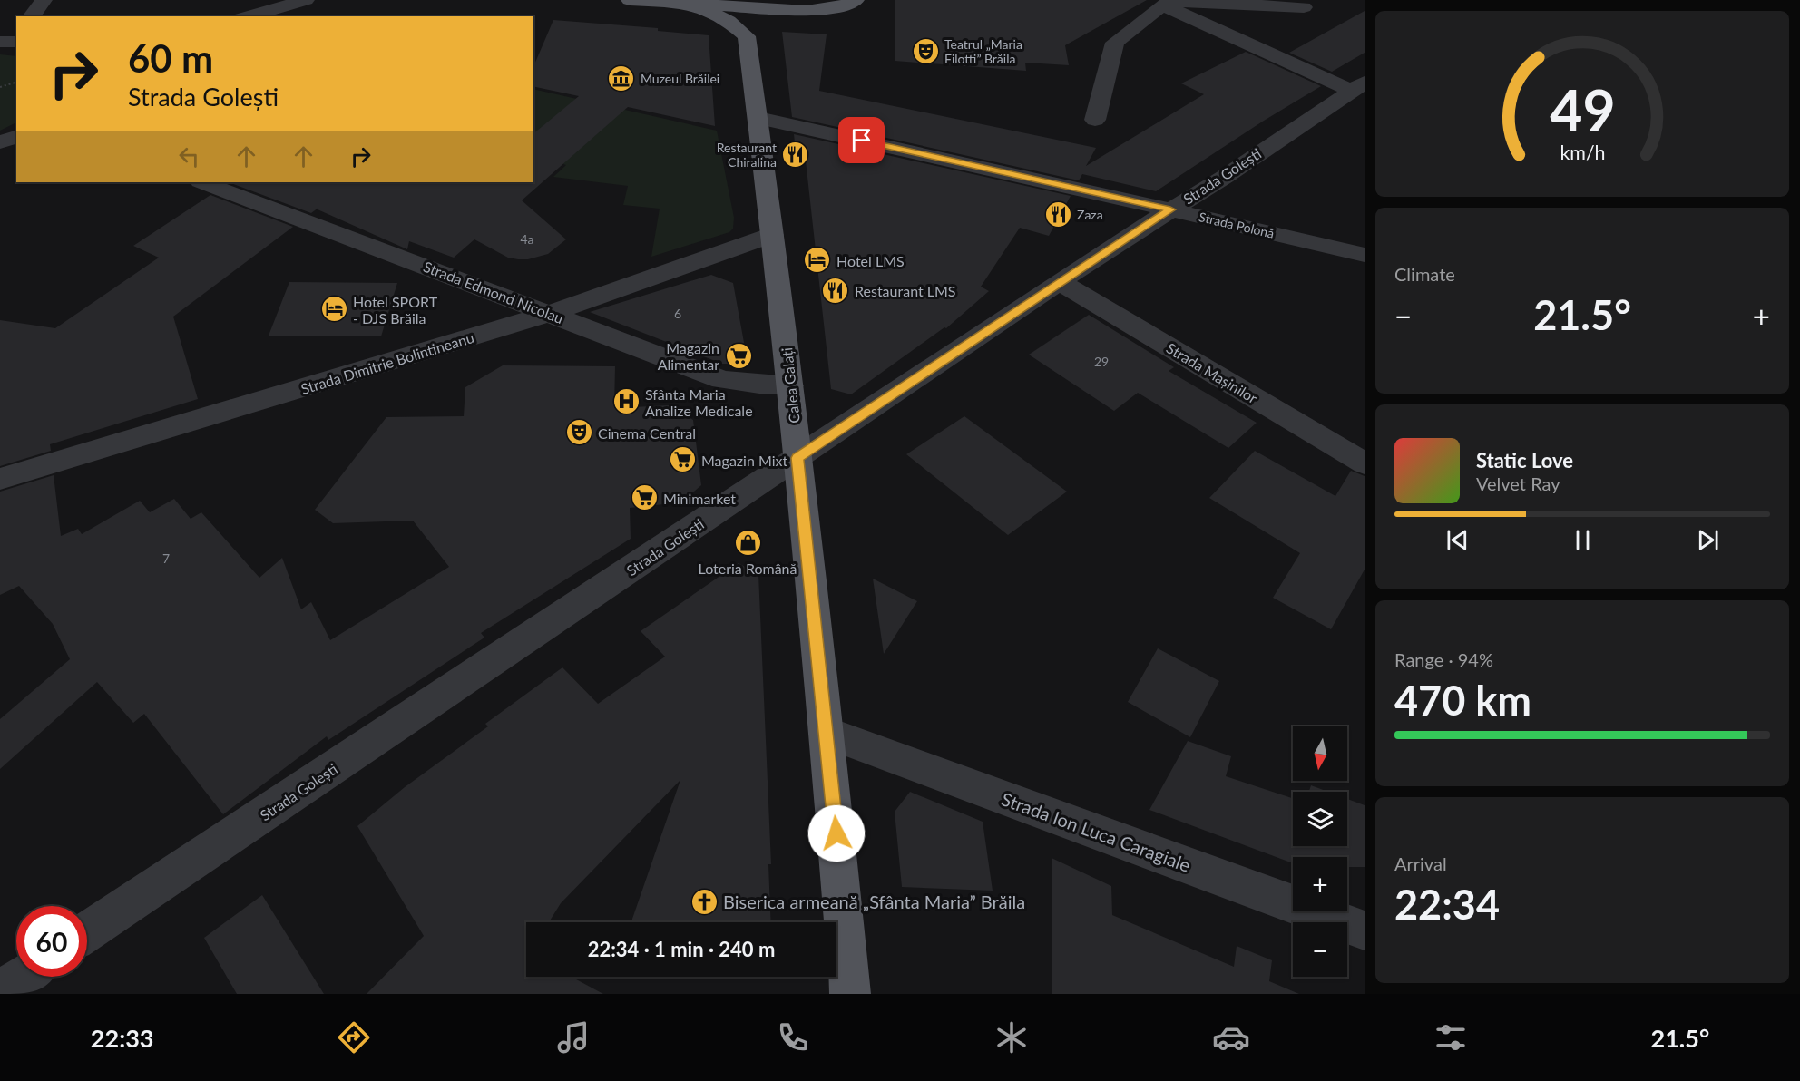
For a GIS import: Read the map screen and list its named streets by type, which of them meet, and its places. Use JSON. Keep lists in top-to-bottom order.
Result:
{
  "streets": {
    "main road": ["Calea Galați"],
    "street": [
      "Strada Golești",
      "Strada Polonă",
      "Strada Edmond Nicolau",
      "Strada Dimitrie Bolintineanu",
      "Strada Mașinilor",
      "Strada Ion Luca Caragiale"
    ]
  },
  "crossings": [
    ["Strada Golești", "Strada Polonă"],
    ["Strada Golești", "Strada Mașinilor"],
    ["Strada Golești", "Calea Galați"],
    ["Strada Polonă", "Calea Galați"],
    ["Strada Edmond Nicolau", "Strada Dimitrie Bolintineanu"],
    ["Strada Edmond Nicolau", "Calea Galați"],
    ["Strada Dimitrie Bolintineanu", "Calea Galați"],
    ["Calea Galați", "Strada Ion Luca Caragiale"]
  ],
  "places": {
    "theatre": ["Teatrul „Maria Filotti” Brăila", "Cinema Central"],
    "museum": ["Muzeul Brăilei"],
    "restaurant": ["Restaurant Chiralina", "Zaza", "Restaurant LMS"],
    "hotel": ["Hotel LMS", "Hotel SPORT - DJS Brăila"],
    "supermarket": ["Magazin Alimentar", "Magazin Mixt", "Minimarket"],
    "hospital": ["Sfânta Maria Analize Medicale"],
    "shop": ["Loteria Română"],
    "church": ["Biserica armeană „Sfânta Maria” Brăila"]
  },
  "house_numbers": [
    "4a",
    "6",
    "29",
    "7"
  ],
  "north": "bottom",
  "page": {
    "turn": ["60 m", "Strada Golești"],
    "tile": [
      "Climate",
      ["Range · 94%", "470 km"],
      ["Arrival", "22:34"]
    ],
    "heat": ["−", "21.5°", "+"],
    "song": ["Static Love", "Velvet Ray"],
    "map_buttons": ["+", "−"],
    "limit": "60",
    "trip": "22:34 · 1 min · 240 m",
    "tabs": ["22:33", "21.5°"],
    "gauge": ["49", "km/h"]
  }
}
